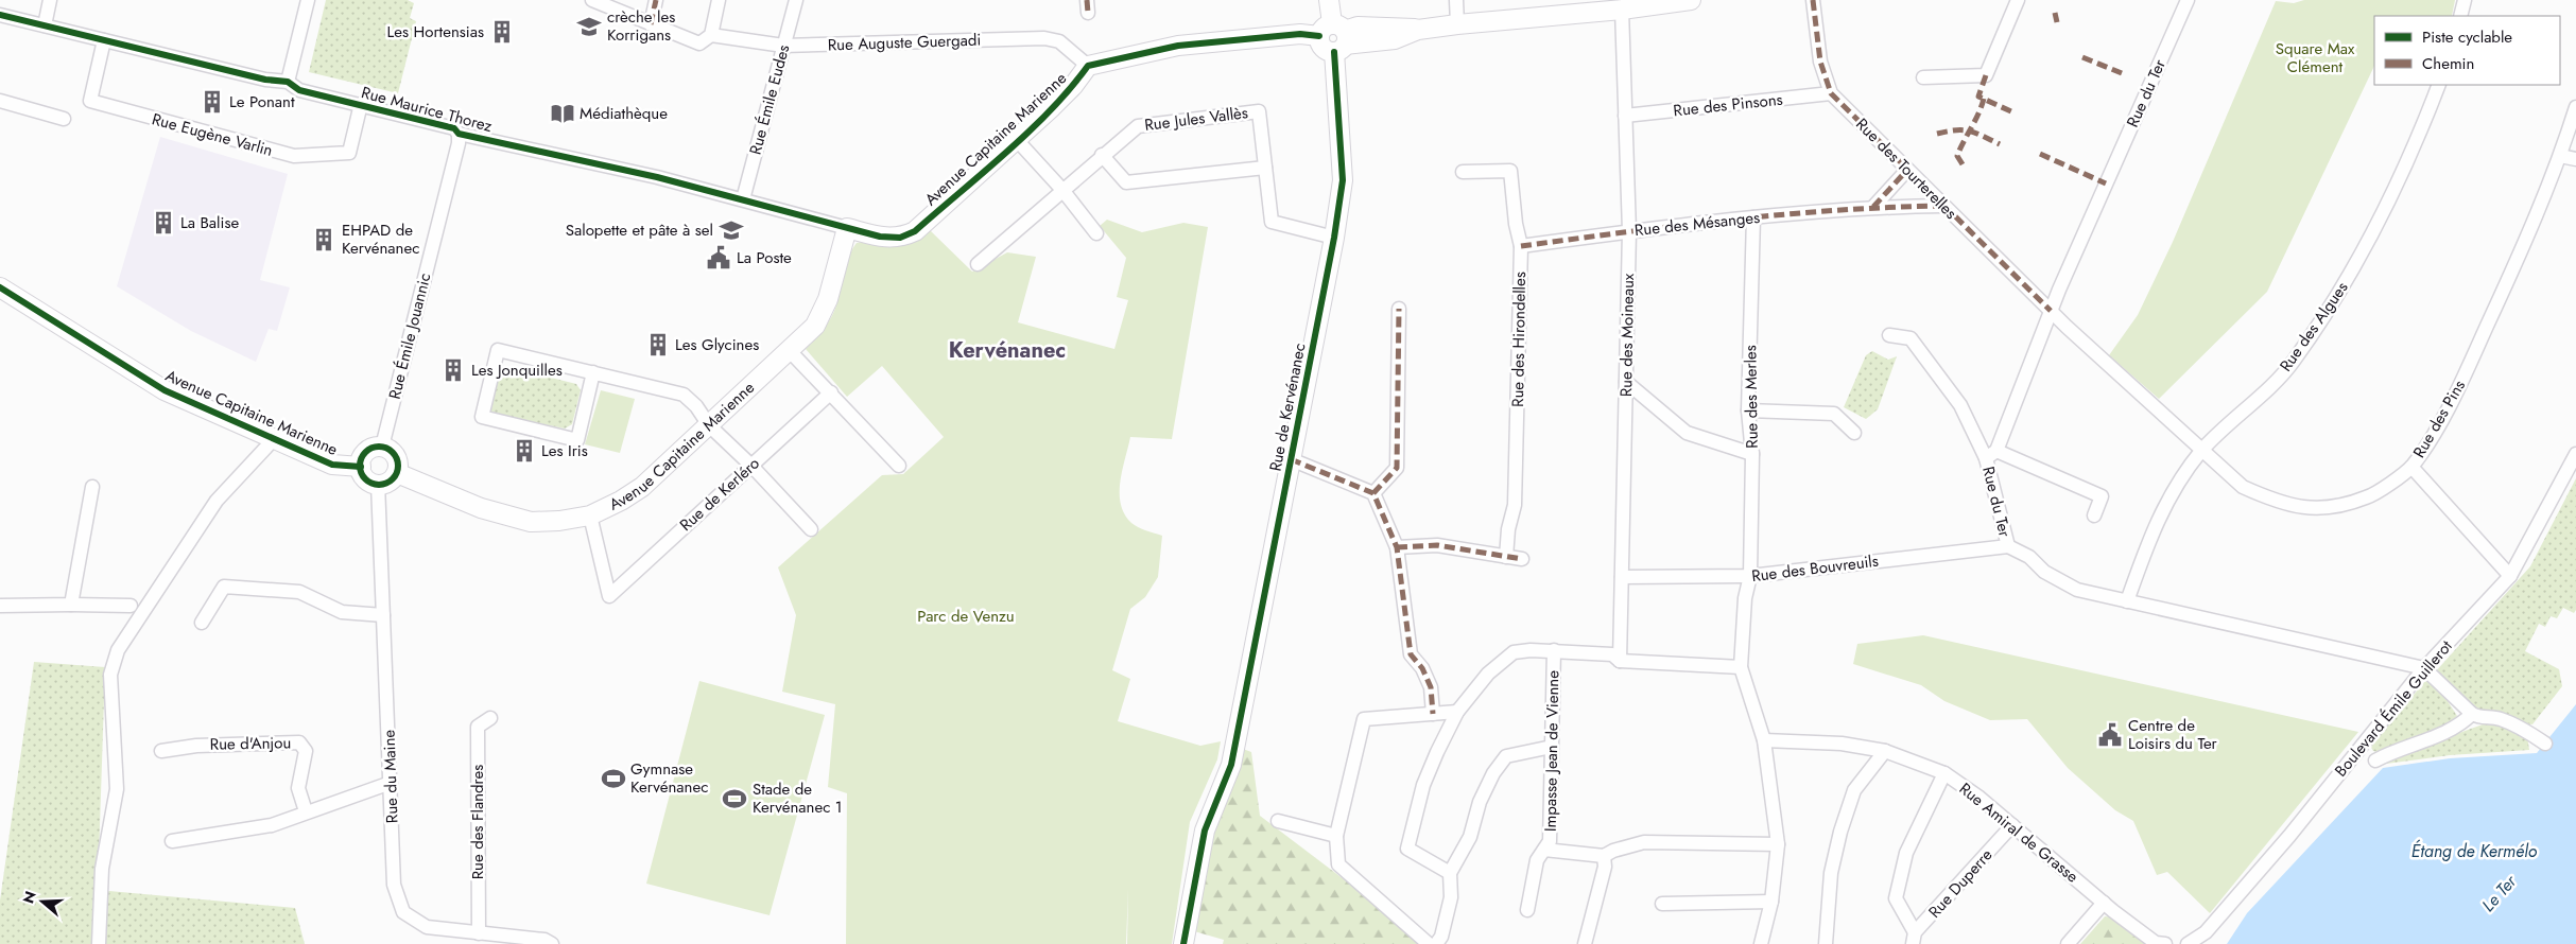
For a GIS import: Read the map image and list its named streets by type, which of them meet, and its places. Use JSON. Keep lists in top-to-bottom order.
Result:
{
  "streets": {
    "street": [
      "Rue Auguste Guergadi",
      "Rue du Ter",
      "Rue Émile Eudes",
      "Rue des Pinsons",
      "Rue Maurice Thorez",
      "Rue Jules Vallès",
      "Rue Eugène Varlin",
      "Avenue Capitaine Marienne",
      "Rue des Tourterelles",
      "Rue des Mésanges",
      "Rue des Algues",
      "Rue des Moineaux",
      "Rue Émile Jouannic",
      "Rue des Hirondelles",
      "Rue des Merles",
      "Rue de Kervénanec",
      "Rue des Pins",
      "Rue de Kerléro",
      "Rue des Bouvreuils",
      "Boulevard Émile Guillerot",
      "Rue d'Anjou",
      "Impasse Jean de Vienne",
      "Rue du Maine",
      "Rue des Flandres",
      "Rue Amiral de Grasse",
      "Rue Duperre"
    ]
  },
  "crossings": [
    ["Rue Auguste Guergadi", "Rue Émile Eudes"],
    ["Rue Auguste Guergadi", "Avenue Capitaine Marienne"],
    ["Rue du Ter", "Rue des Tourterelles"],
    ["Rue du Ter", "Rue des Algues"],
    ["Rue du Ter", "Rue des Pins"],
    ["Rue du Ter", "Rue des Bouvreuils"],
    ["Rue du Ter", "Boulevard Émile Guillerot"],
    ["Rue Émile Eudes", "Rue Maurice Thorez"],
    ["Rue des Pinsons", "Rue des Tourterelles"],
    ["Rue des Pinsons", "Rue des Moineaux"],
    ["Rue Maurice Thorez", "Rue Eugène Varlin"],
    ["Rue Maurice Thorez", "Avenue Capitaine Marienne"],
    ["Rue Maurice Thorez", "Rue Émile Jouannic"],
    ["Rue Jules Vallès", "Rue de Kervénanec"],
    ["Avenue Capitaine Marienne", "Rue Émile Jouannic"],
    ["Avenue Capitaine Marienne", "Rue de Kerléro"],
    ["Avenue Capitaine Marienne", "Rue du Maine"],
    ["Rue des Tourterelles", "Rue des Mésanges"],
    ["Rue des Tourterelles", "Rue des Pins"],
    ["Rue des Mésanges", "Rue des Moineaux"],
    ["Rue des Mésanges", "Rue des Hirondelles"],
    ["Rue des Mésanges", "Rue des Merles"],
    ["Rue des Algues", "Rue des Pins"],
    ["Rue des Moineaux", "Rue des Bouvreuils"],
    ["Rue Émile Jouannic", "Rue du Maine"],
    ["Rue des Merles", "Rue des Bouvreuils"],
    ["Rue du Maine", "Rue des Flandres"],
    ["Rue Amiral de Grasse", "Rue Duperre"]
  ],
  "districts": ["Kervénanec"],
  "water": ["Étang de Kermélo", "Le Ter"],
  "parks": ["Square Max Clément", "Parc de Venzu"],
  "places": {
    "school or university": ["crèche les Korrigans", "Salopette et pâte à sel"],
    "building": [
      "Les Hortensias",
      "Le Ponant",
      "La Balise",
      "EHPAD de Kervénanec",
      "Les Glycines",
      "Les Jonquilles",
      "Les Iris"
    ],
    "library": ["Médiathèque"],
    "public building": ["La Poste", "Centre de Loisirs du Ter"],
    "sports": ["Gymnase Kervénanec", "Stade de Kervénanec 1"]
  },
  "legend": ["Piste cyclable", "Chemin"],
  "north": "left"
}
